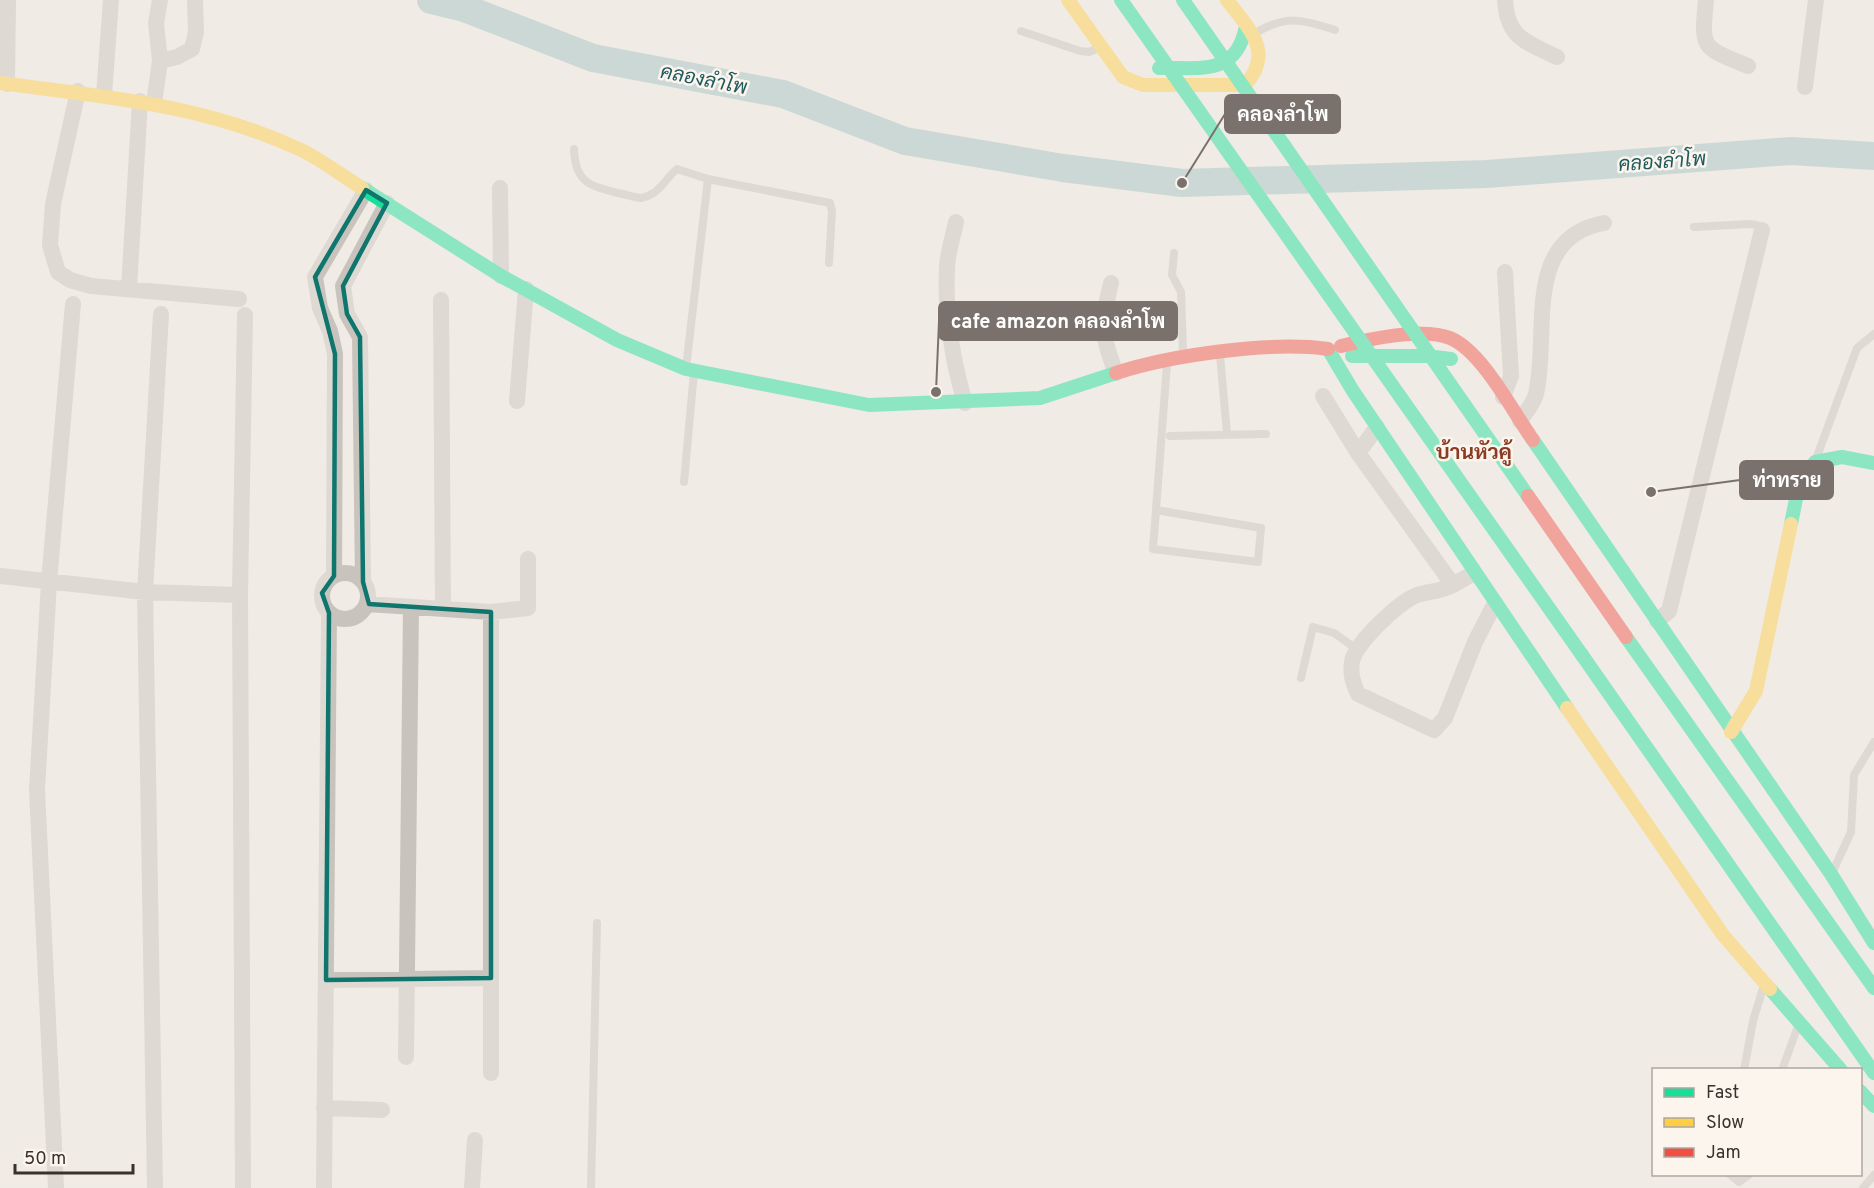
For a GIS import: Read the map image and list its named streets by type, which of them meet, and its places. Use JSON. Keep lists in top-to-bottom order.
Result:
{
  "districts": ["บ้านหัวคู้"],
  "water": ["คลองลำโพ"],
  "places": ["คลองลำโพ", "cafe amazon คลองลำโพ", "ท่าทราย"],
  "legend": ["Fast", "Slow", "Jam"],
  "scale_bar": "50 m"
}
